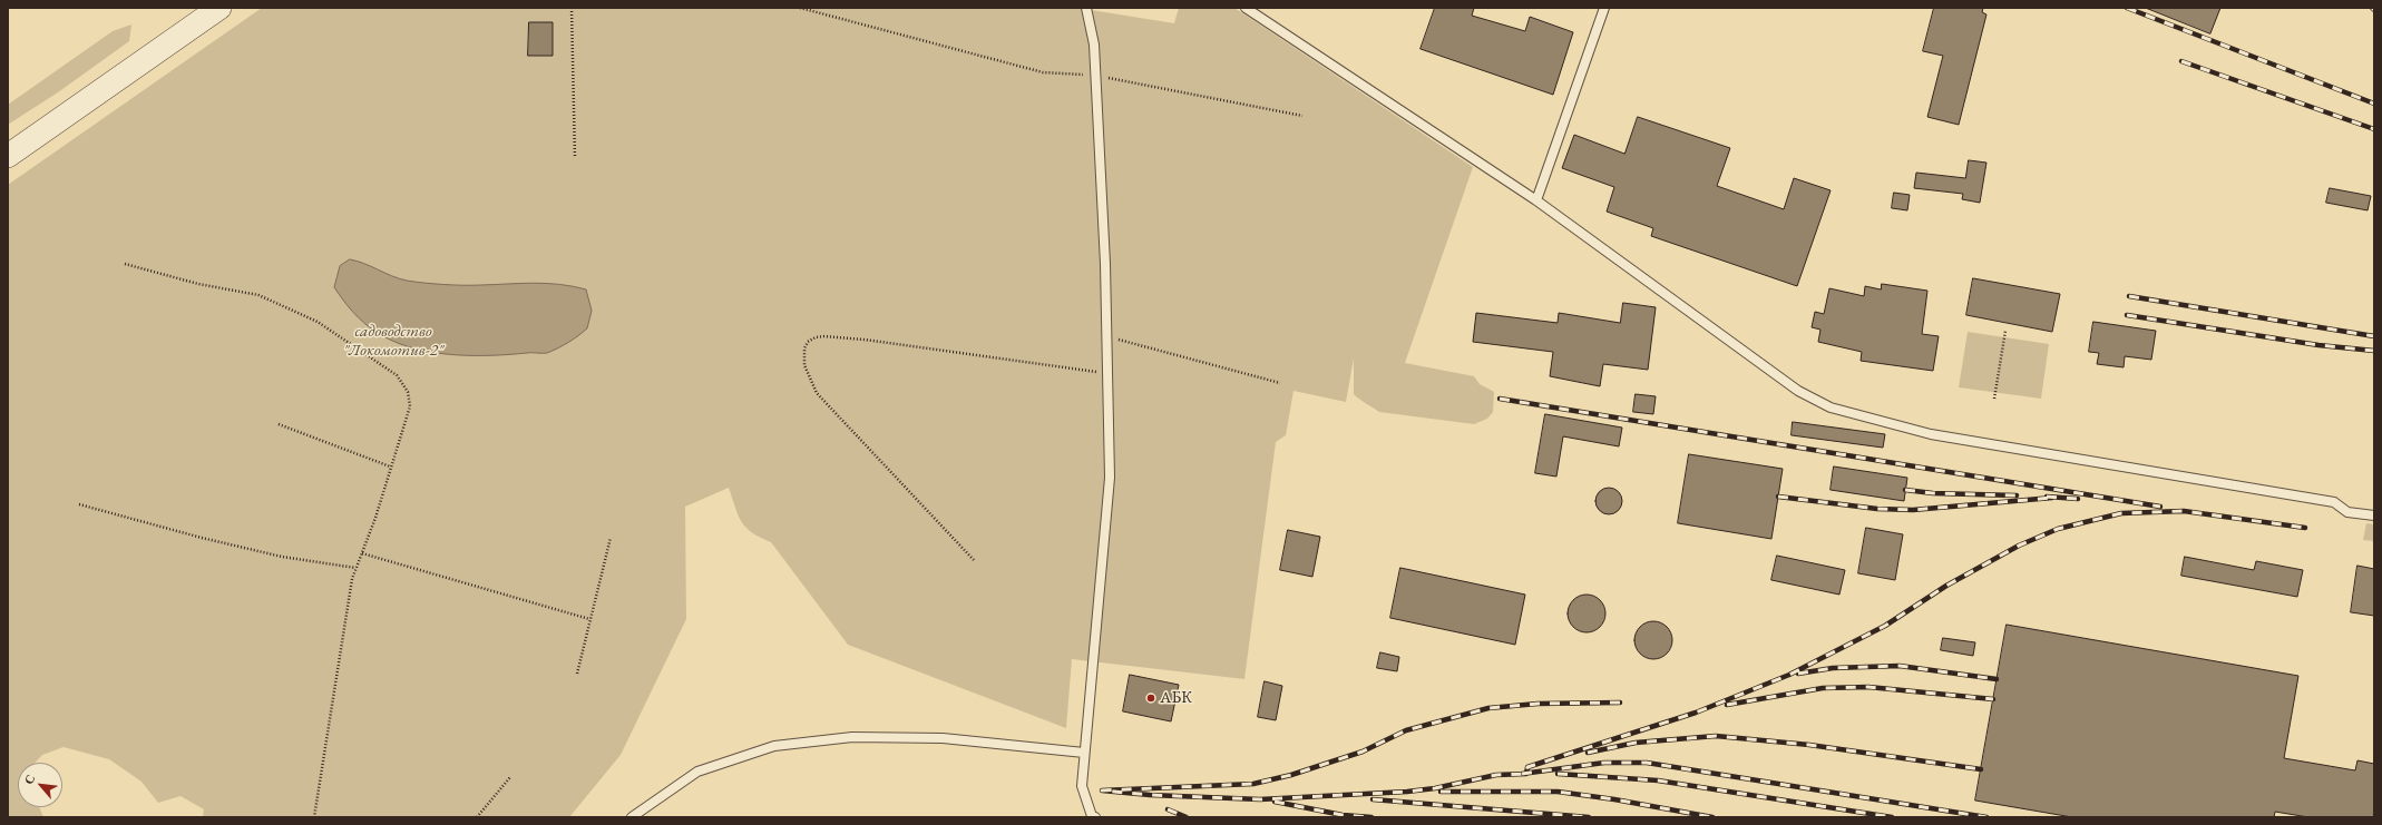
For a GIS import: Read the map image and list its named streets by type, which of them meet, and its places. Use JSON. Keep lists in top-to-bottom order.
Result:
{
  "parks": ["садоводство \"Локомотив-2\""],
  "places": ["АБК"],
  "north": "top left"
}
